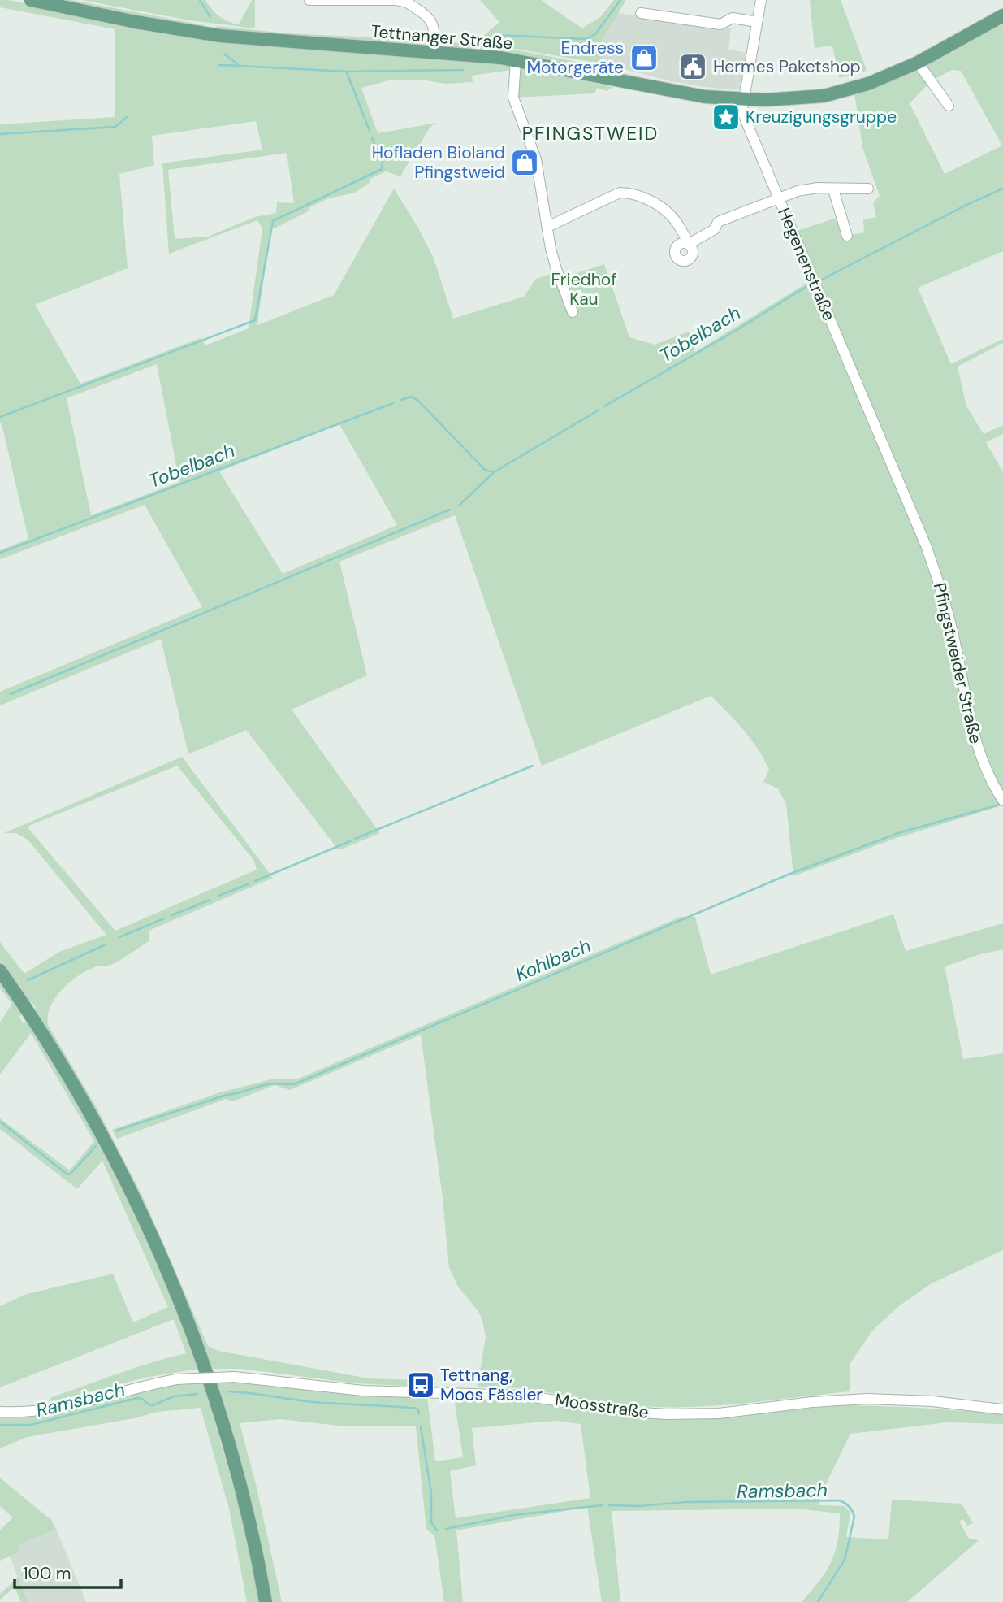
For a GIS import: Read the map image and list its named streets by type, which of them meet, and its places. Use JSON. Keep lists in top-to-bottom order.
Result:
{
  "streets": {
    "main road": ["Tettnanger Straße"],
    "street": ["Hegenenstraße", "Pfingstweider Straße", "Moosstraße"]
  },
  "crossings": [
    ["Tettnanger Straße", "Hegenenstraße"],
    ["Hegenenstraße", "Pfingstweider Straße"]
  ],
  "districts": ["PFINGSTWEID"],
  "water": ["Tobelbach", "Kohlbach", "Ramsbach"],
  "parks": ["Friedhof Kau"],
  "places": {
    "shop": ["Endress Motorgeräte", "Hofladen Bioland Pfingstweid"],
    "public building": ["Hermes Paketshop"],
    "place": ["Kreuzigungsgruppe"],
    "bus stop": ["Tettnang, Moos Fässler"]
  },
  "scale_bar": "100 m"
}
